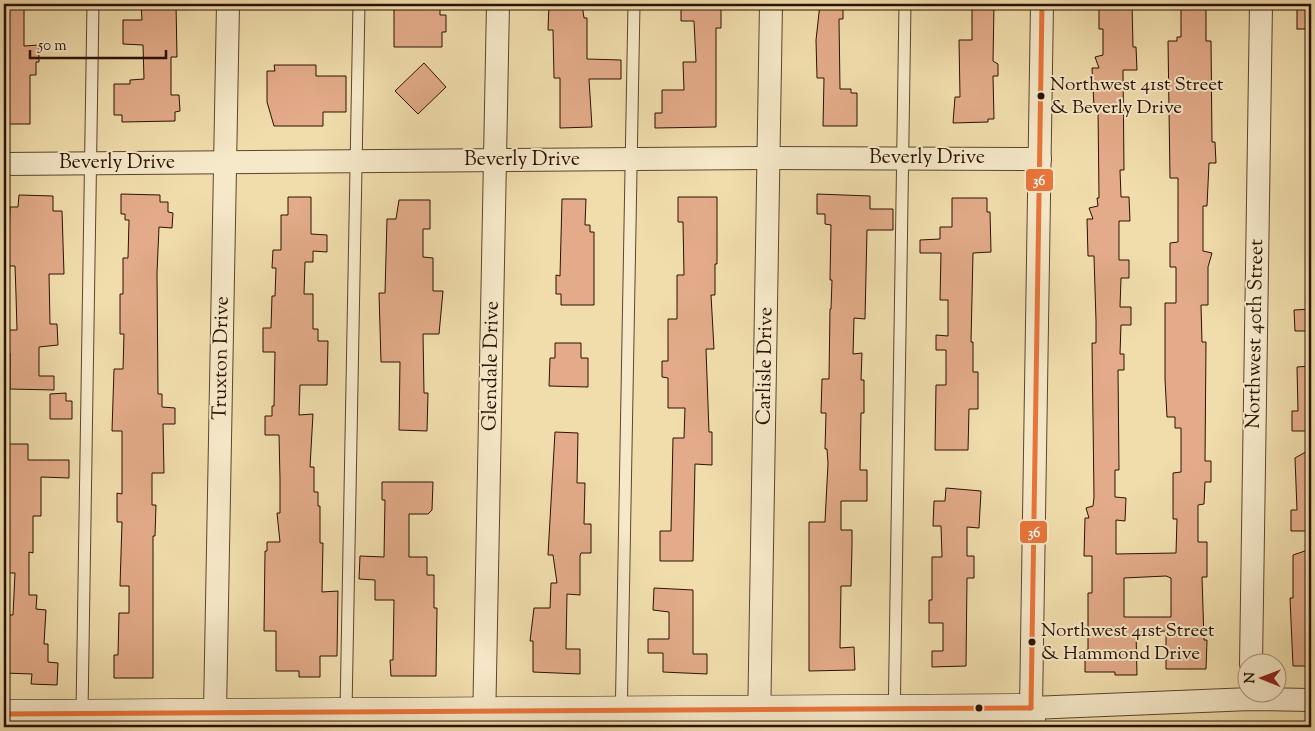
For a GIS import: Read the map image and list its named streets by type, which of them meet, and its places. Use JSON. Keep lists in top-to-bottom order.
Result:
{
  "streets": {
    "street": [
      "Beverly Drive",
      "Northwest 40th Street",
      "Truxton Drive",
      "Glendale Drive",
      "Carlisle Drive"
    ]
  },
  "crossings": [
    ["Beverly Drive", "Truxton Drive"],
    ["Beverly Drive", "Glendale Drive"],
    ["Beverly Drive", "Carlisle Drive"]
  ],
  "places": ["Northwest 41st Street & Beverly Drive", "Northwest 41st Street & Hammond Drive"],
  "lines": ["transit line 36"],
  "scale_bar": "50 m",
  "north": "left"
}
